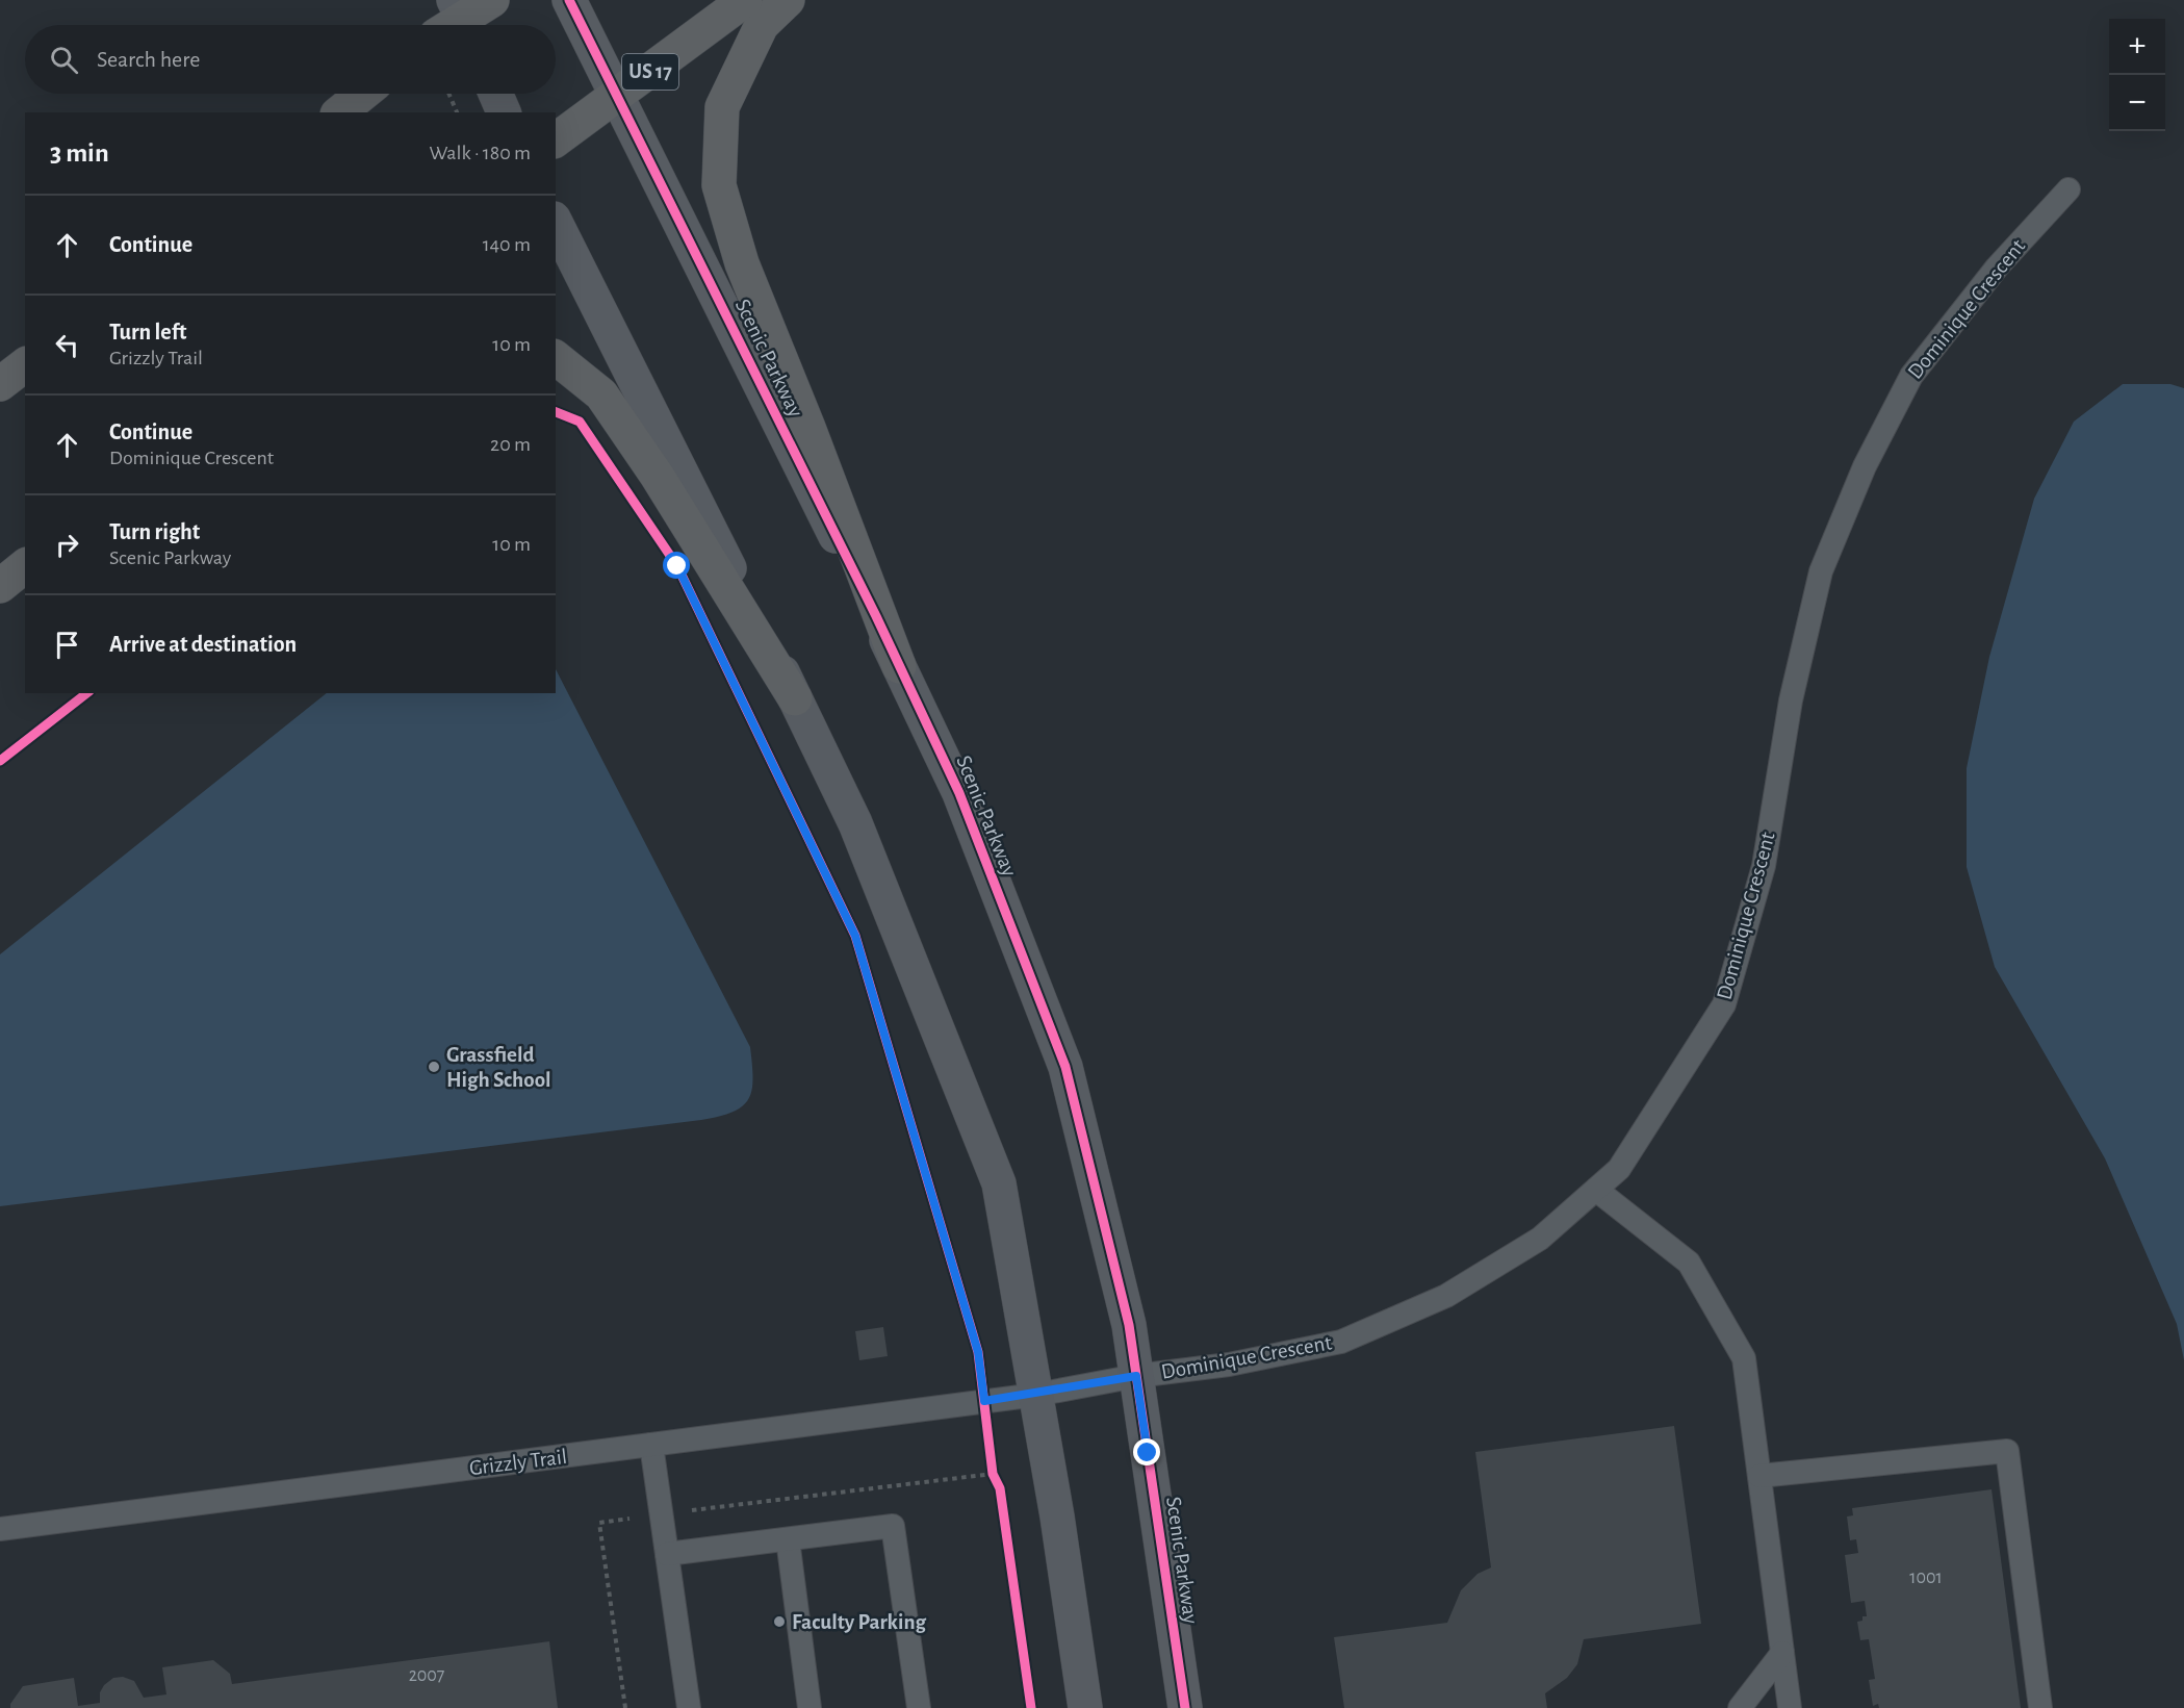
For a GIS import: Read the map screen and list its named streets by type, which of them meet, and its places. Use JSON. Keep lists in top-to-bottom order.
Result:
{
  "streets": {
    "highway": ["US 17"],
    "street": ["Scenic Parkway"],
    "lane": ["Dominique Crescent", "Grizzly Trail"]
  },
  "crossings": [
    ["US 17", "Scenic Parkway"],
    ["Dominique Crescent", "Scenic Parkway"],
    ["Dominique Crescent", "Grizzly Trail"]
  ],
  "places": ["Grassfield High School", "Faculty Parking"],
  "house_numbers": ["1001", "2007"],
  "page": {
    "map_buttons": ["+", "−"],
    "search": "Search here",
    "heading": ["3 min", "Walk · 180 m"],
    "list": [
      ["Continue", "140 m"],
      ["Turn left", "Grizzly Trail", "10 m"],
      ["Continue", "Dominique Crescent", "20 m"],
      ["Turn right", "Scenic Parkway", "10 m"],
      "Arrive at destination"
    ]
  }
}
